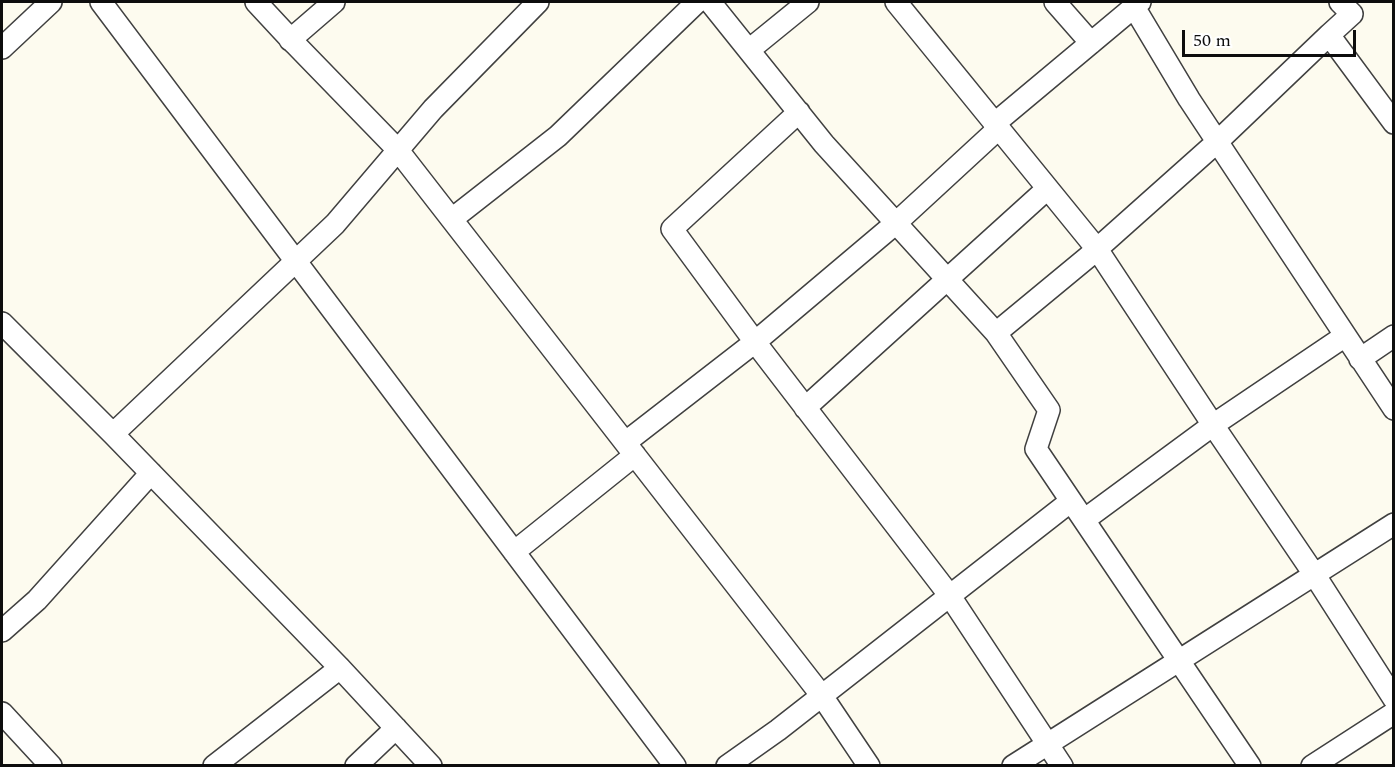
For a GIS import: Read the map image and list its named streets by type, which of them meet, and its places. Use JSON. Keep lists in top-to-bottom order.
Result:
{
  "scale_bar": "50 m"
}
